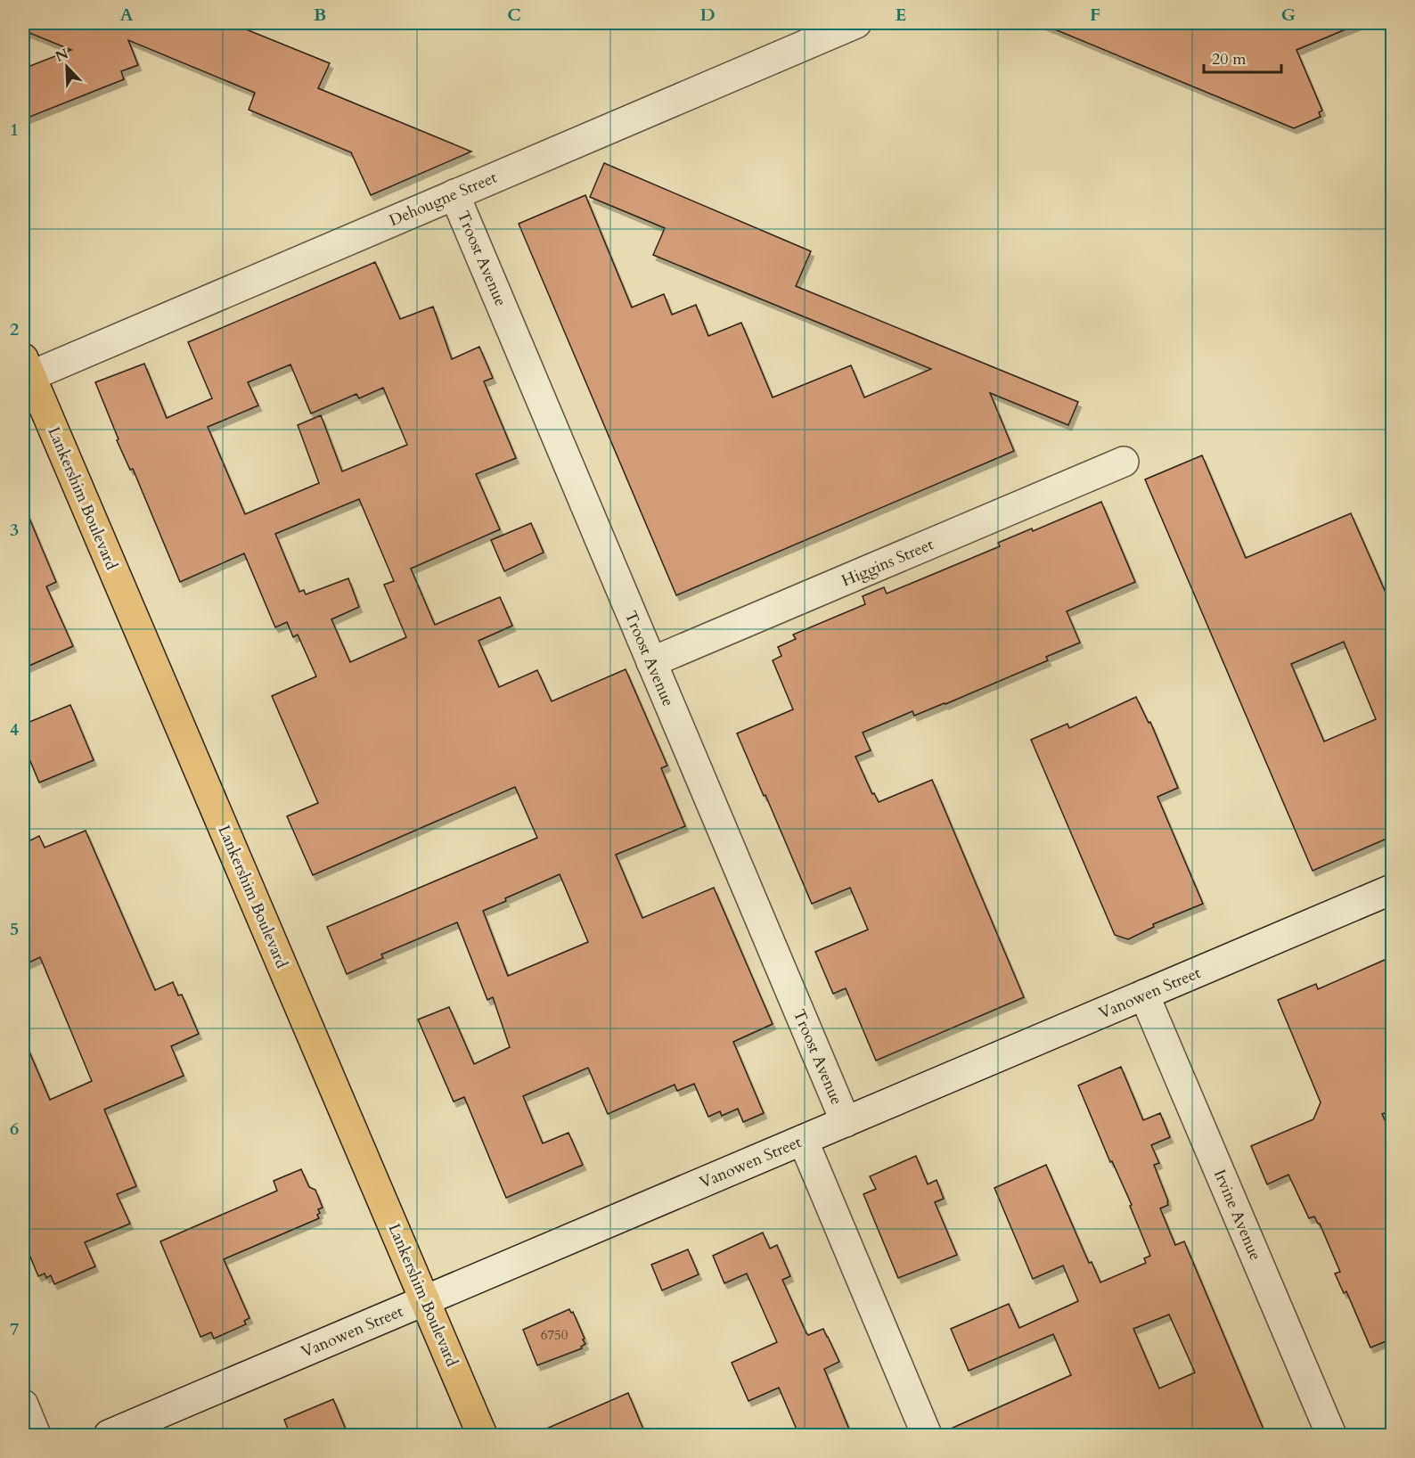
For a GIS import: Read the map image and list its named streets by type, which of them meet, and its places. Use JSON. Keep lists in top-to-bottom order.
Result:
{
  "streets": {
    "main road": ["Lankershim Boulevard"],
    "street": [
      "Dehougne Street",
      "Troost Avenue",
      "Higgins Street",
      "Vanowen Street",
      "Irvine Avenue"
    ]
  },
  "crossings": [
    ["Dehougne Street", "Troost Avenue"],
    ["Dehougne Street", "Lankershim Boulevard"],
    ["Troost Avenue", "Higgins Street"],
    ["Troost Avenue", "Vanowen Street"],
    ["Lankershim Boulevard", "Vanowen Street"],
    ["Vanowen Street", "Irvine Avenue"]
  ],
  "house_numbers": ["6750"],
  "scale_bar": "20 m",
  "north": "top left",
  "grid": {
    "columns": [
      "A",
      "B",
      "C",
      "D",
      "E",
      "F",
      "G"
    ],
    "rows": [
      "1",
      "2",
      "3",
      "4",
      "5",
      "6",
      "7"
    ]
  }
}
